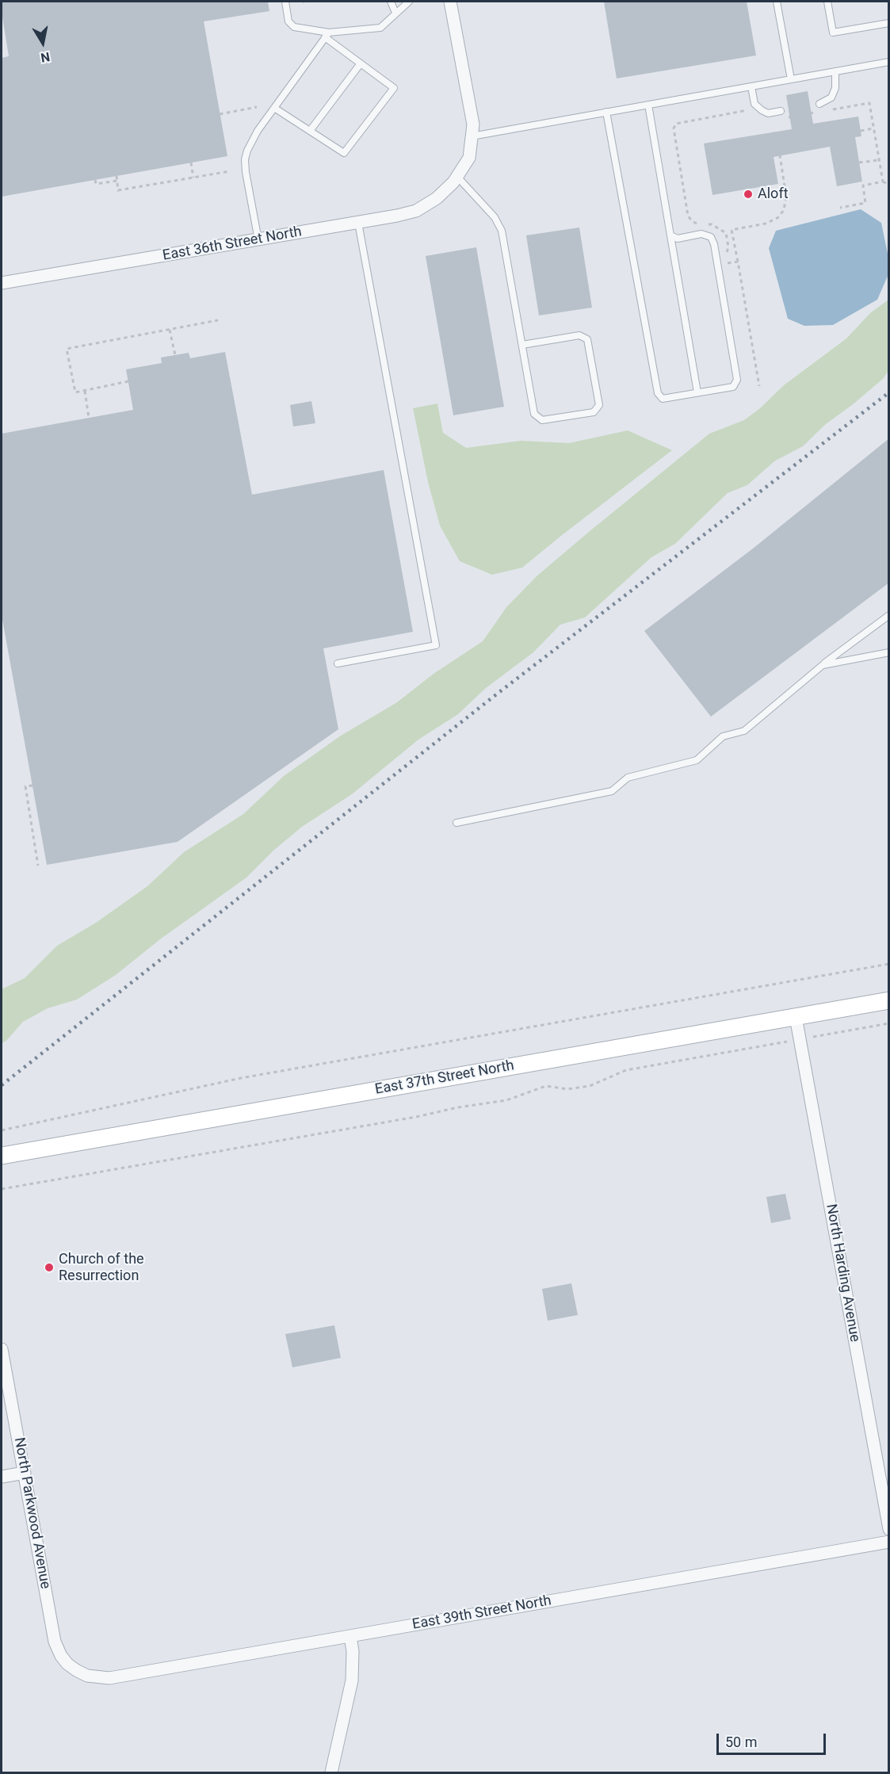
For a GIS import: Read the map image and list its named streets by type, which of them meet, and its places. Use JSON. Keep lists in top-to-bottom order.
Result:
{
  "streets": {
    "main road": ["East 37th Street North"],
    "street": [
      "East 36th Street North",
      "North Harding Avenue",
      "North Parkwood Avenue",
      "East 39th Street North"
    ]
  },
  "crossings": [
    ["East 37th Street North", "North Harding Avenue"],
    ["North Parkwood Avenue", "East 39th Street North"]
  ],
  "places": ["Aloft", "Church of the Resurrection"],
  "scale_bar": "50 m",
  "north": "bottom"
}
